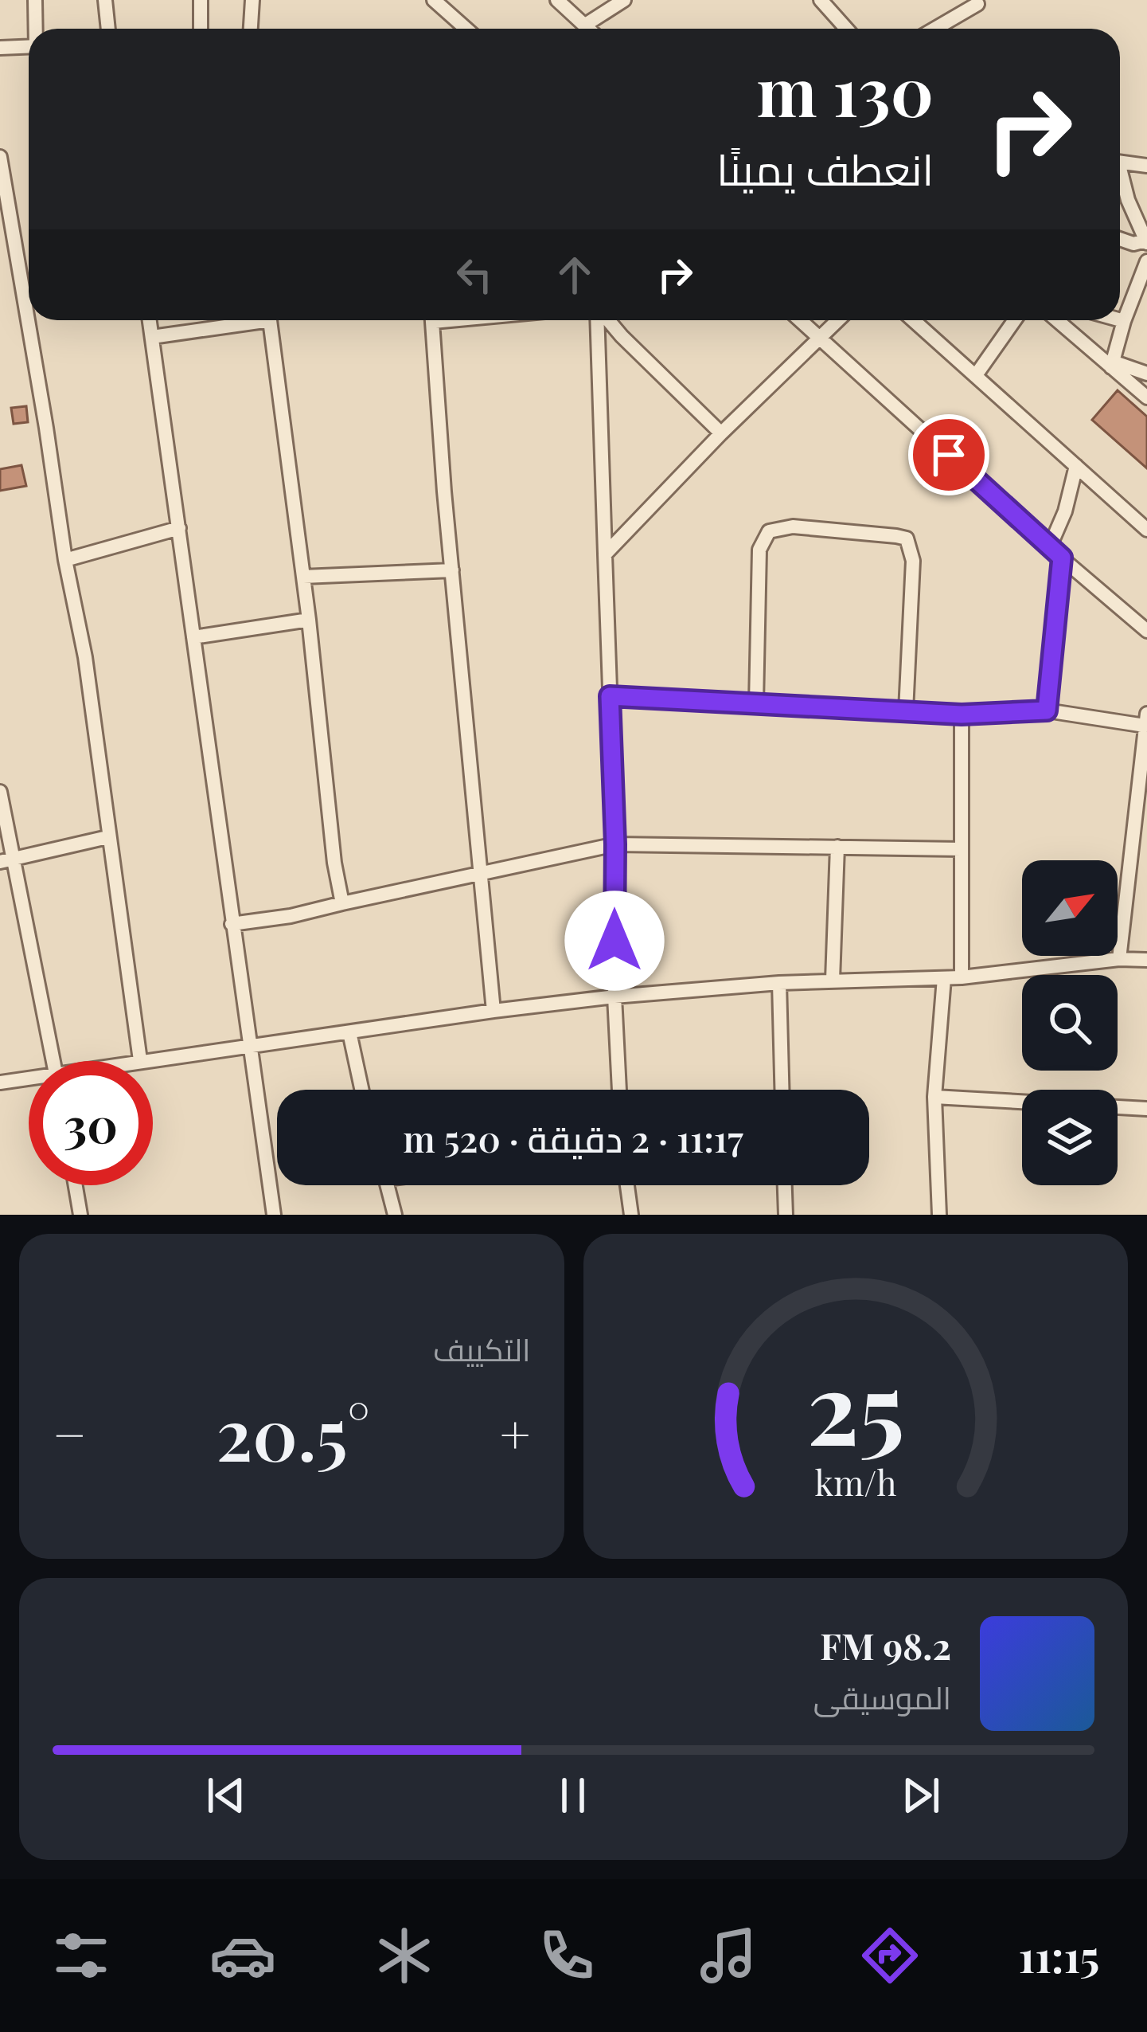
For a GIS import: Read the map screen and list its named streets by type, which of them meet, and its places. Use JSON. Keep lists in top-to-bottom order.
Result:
{
  "north": "top right",
  "page": {
    "turn": ["130 m", "انعطف يمينًا"],
    "limit": "30",
    "trip": "11:17 · 2 دقيقة · 520 m",
    "tile": "التكييف",
    "heat": ["−", "20.5°", "+"],
    "song": ["98.2 FM", "الموسيقى"],
    "tabs": "11:15",
    "gauge": ["25", "km/h"]
  }
}
